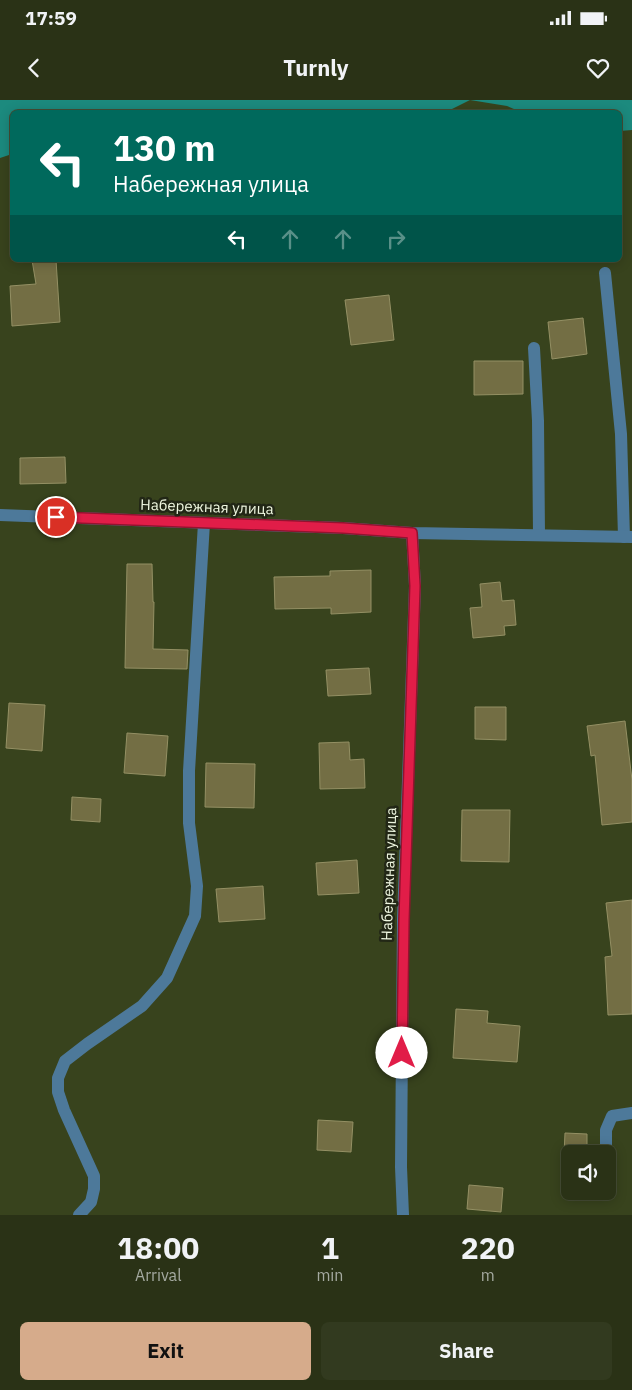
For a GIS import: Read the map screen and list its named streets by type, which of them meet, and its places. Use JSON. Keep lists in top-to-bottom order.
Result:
{
  "streets": {
    "street": ["Набережная улица"]
  },
  "page": {
    "status": "17:59",
    "header": "Turnly",
    "turn": ["130 m", "Набережная улица"],
    "eta": [
      "18:00",
      "Arrival",
      "1",
      "min",
      "220",
      "m"
    ],
    "buttons": ["Exit", "Share"]
  }
}
